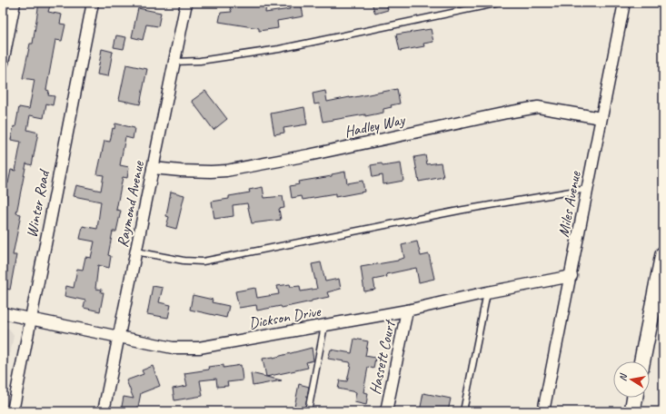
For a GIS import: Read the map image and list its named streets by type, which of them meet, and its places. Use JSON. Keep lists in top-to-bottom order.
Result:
{
  "streets": {
    "street": [
      "Hadley Way",
      "Winter Road",
      "Raymond Avenue",
      "Miles Avenue",
      "Dickson Drive",
      "Hassett Court"
    ]
  },
  "crossings": [
    ["Hadley Way", "Raymond Avenue"],
    ["Hadley Way", "Miles Avenue"],
    ["Winter Road", "Dickson Drive"],
    ["Raymond Avenue", "Dickson Drive"],
    ["Miles Avenue", "Dickson Drive"],
    ["Dickson Drive", "Hassett Court"]
  ],
  "north": "left"
}
